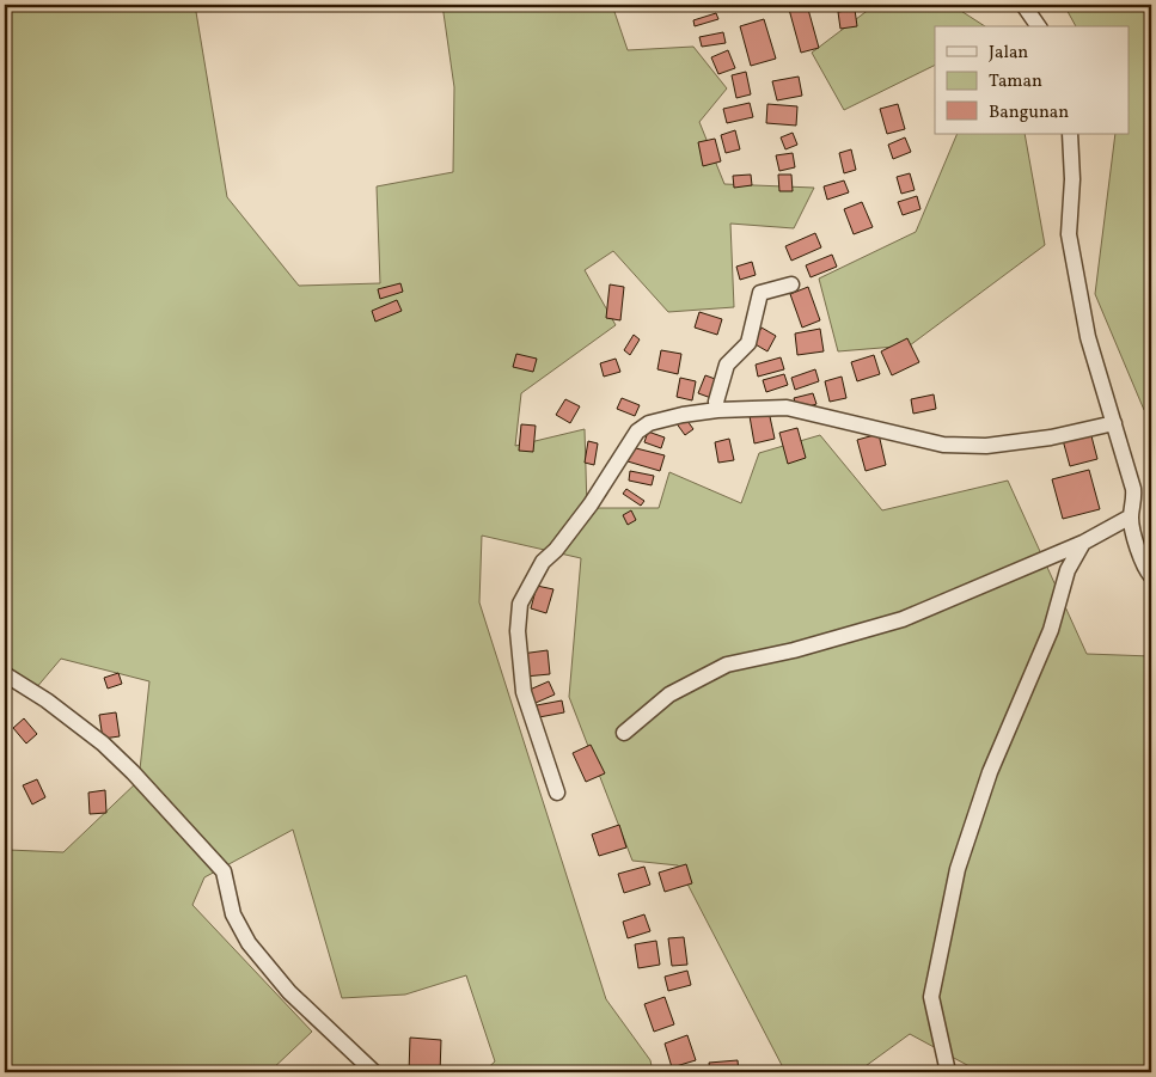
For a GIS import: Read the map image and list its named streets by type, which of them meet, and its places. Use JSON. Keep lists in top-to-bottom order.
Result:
{
  "legend": ["Jalan", "Taman", "Bangunan"]
}
